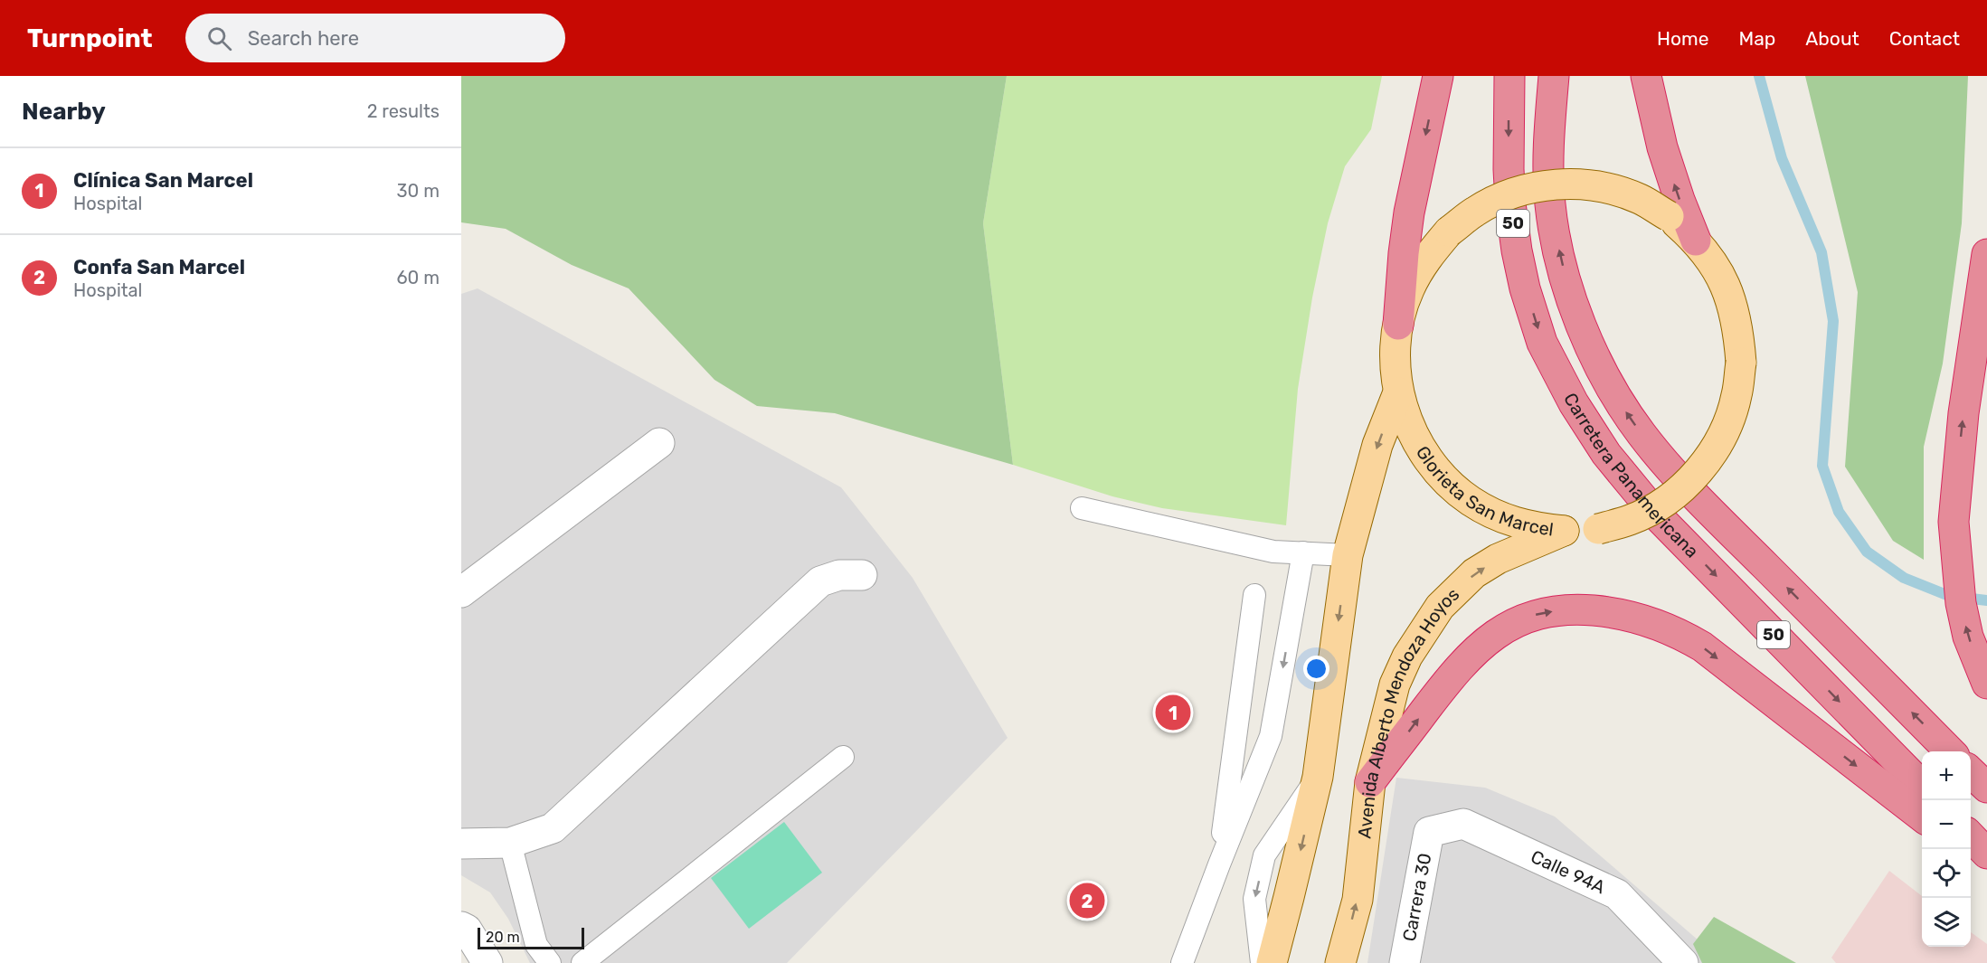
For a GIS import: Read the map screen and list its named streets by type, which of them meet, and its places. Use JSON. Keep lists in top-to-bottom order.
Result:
{
  "streets": {
    "highway": ["50", "Carretera Panamericana"],
    "main road": ["Glorieta San Marcel", "Avenida Alberto Mendoza Hoyos"],
    "street": ["Calle 94A", "Carrera 30"]
  },
  "crossings": [
    ["Glorieta San Marcel", "Avenida Alberto Mendoza Hoyos"],
    ["Calle 94A", "Carrera 30"]
  ],
  "scale_bar": "20 m",
  "page": {
    "header": "Turnpoint",
    "search": "Search here",
    "nav": [
      "Home",
      "Map",
      "About",
      "Contact"
    ],
    "heading": ["Nearby", "2 results"],
    "list": [
      {
        "mark": "1",
        "name": "Clínica San Marcel",
        "note": "Hospital",
        "value": "30 m"
      },
      {
        "mark": "2",
        "name": "Confa San Marcel",
        "note": "Hospital",
        "value": "60 m"
      }
    ],
    "pins": ["1", "2"],
    "map_buttons": ["+", "−"],
    "scale": "20 m"
  }
}
